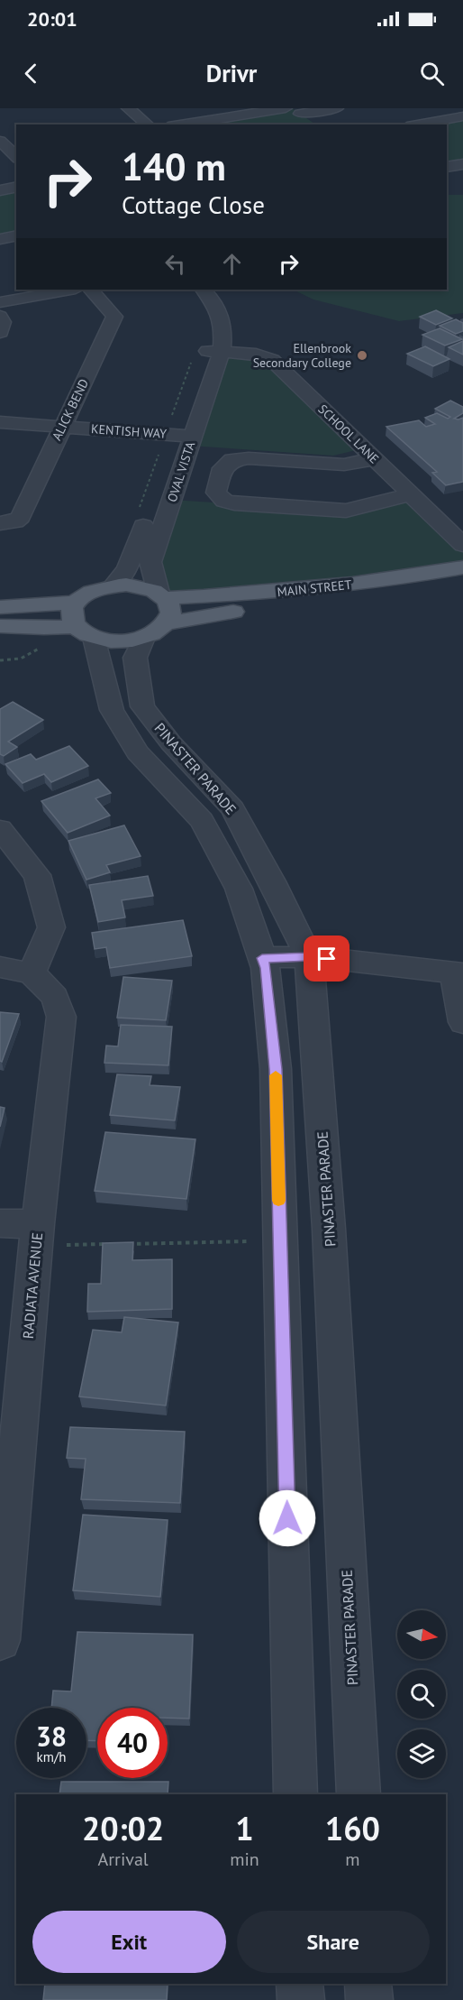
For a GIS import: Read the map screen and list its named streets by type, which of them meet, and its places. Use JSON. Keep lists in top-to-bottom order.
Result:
{
  "streets": {
    "main road": ["MAIN STREET"],
    "street": [
      "ALICK BEND",
      "KENTISH WAY",
      "SCHOOL LANE",
      "OVAL VISTA",
      "PINASTER PARADE",
      "RADIATA AVENUE"
    ]
  },
  "crossings": [
    ["ALICK BEND", "KENTISH WAY"],
    ["KENTISH WAY", "OVAL VISTA"],
    ["SCHOOL LANE", "OVAL VISTA"],
    ["OVAL VISTA", "MAIN STREET"],
    ["OVAL VISTA", "PINASTER PARADE"],
    ["MAIN STREET", "PINASTER PARADE"]
  ],
  "places": ["Ellenbrook Secondary College"],
  "north": "right",
  "page": {
    "status": "20:01",
    "header": "Drivr",
    "turn": ["140 m", "Cottage Close"],
    "speed": "38 km/h",
    "limit": "40",
    "eta": [
      "20:02",
      "Arrival",
      "1",
      "min",
      "160",
      "m"
    ],
    "buttons": ["Exit", "Share"]
  }
}
